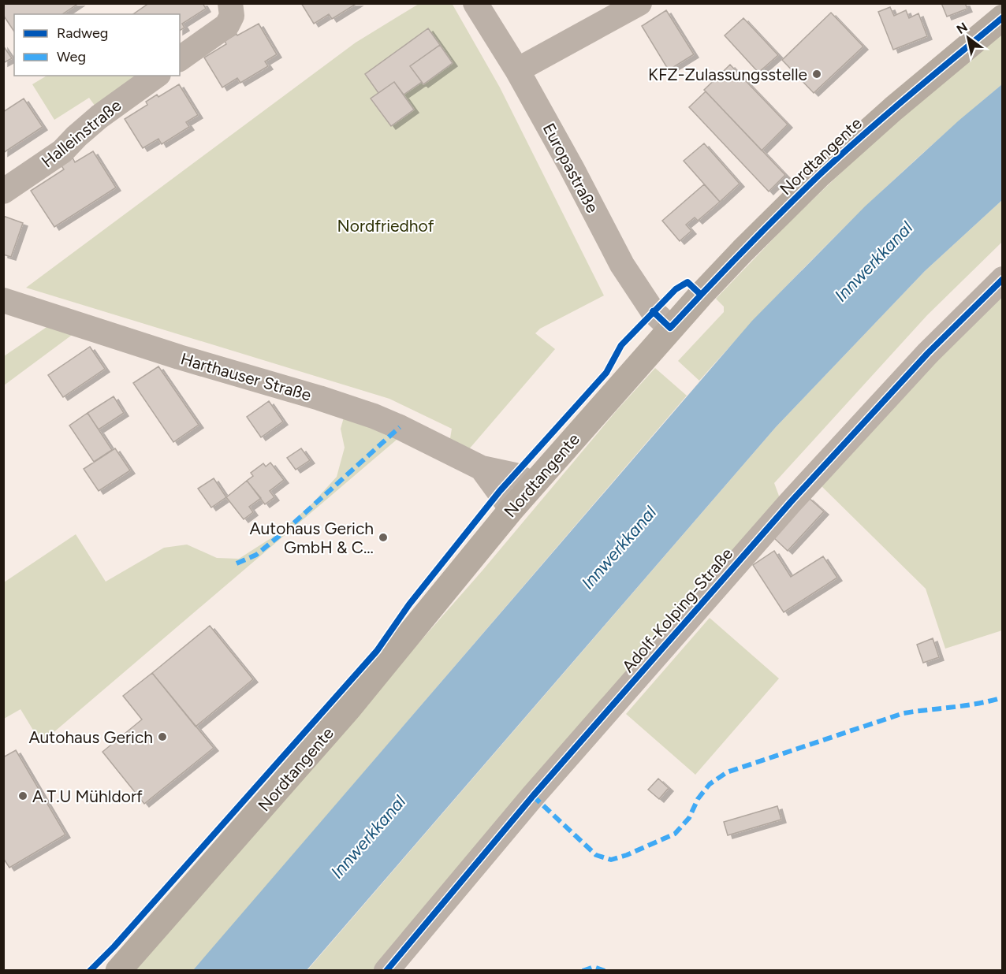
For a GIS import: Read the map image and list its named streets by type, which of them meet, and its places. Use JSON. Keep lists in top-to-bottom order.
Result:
{
  "streets": {
    "main road": ["Nordtangente"],
    "street": [
      "Halleinstraße",
      "Europastraße",
      "Harthauser Straße",
      "Adolf-Kolping-Straße"
    ]
  },
  "crossings": [
    ["Nordtangente", "Europastraße"],
    ["Nordtangente", "Harthauser Straße"]
  ],
  "water": ["Innwerkkanal"],
  "parks": ["Nordfriedhof"],
  "places": [
    "KFZ-Zulassungsstelle",
    "Autohaus Gerich GmbH & C...",
    "Autohaus Gerich",
    "A.T.U Mühldorf"
  ],
  "legend": ["Radweg", "Weg"],
  "north": "top left"
}
